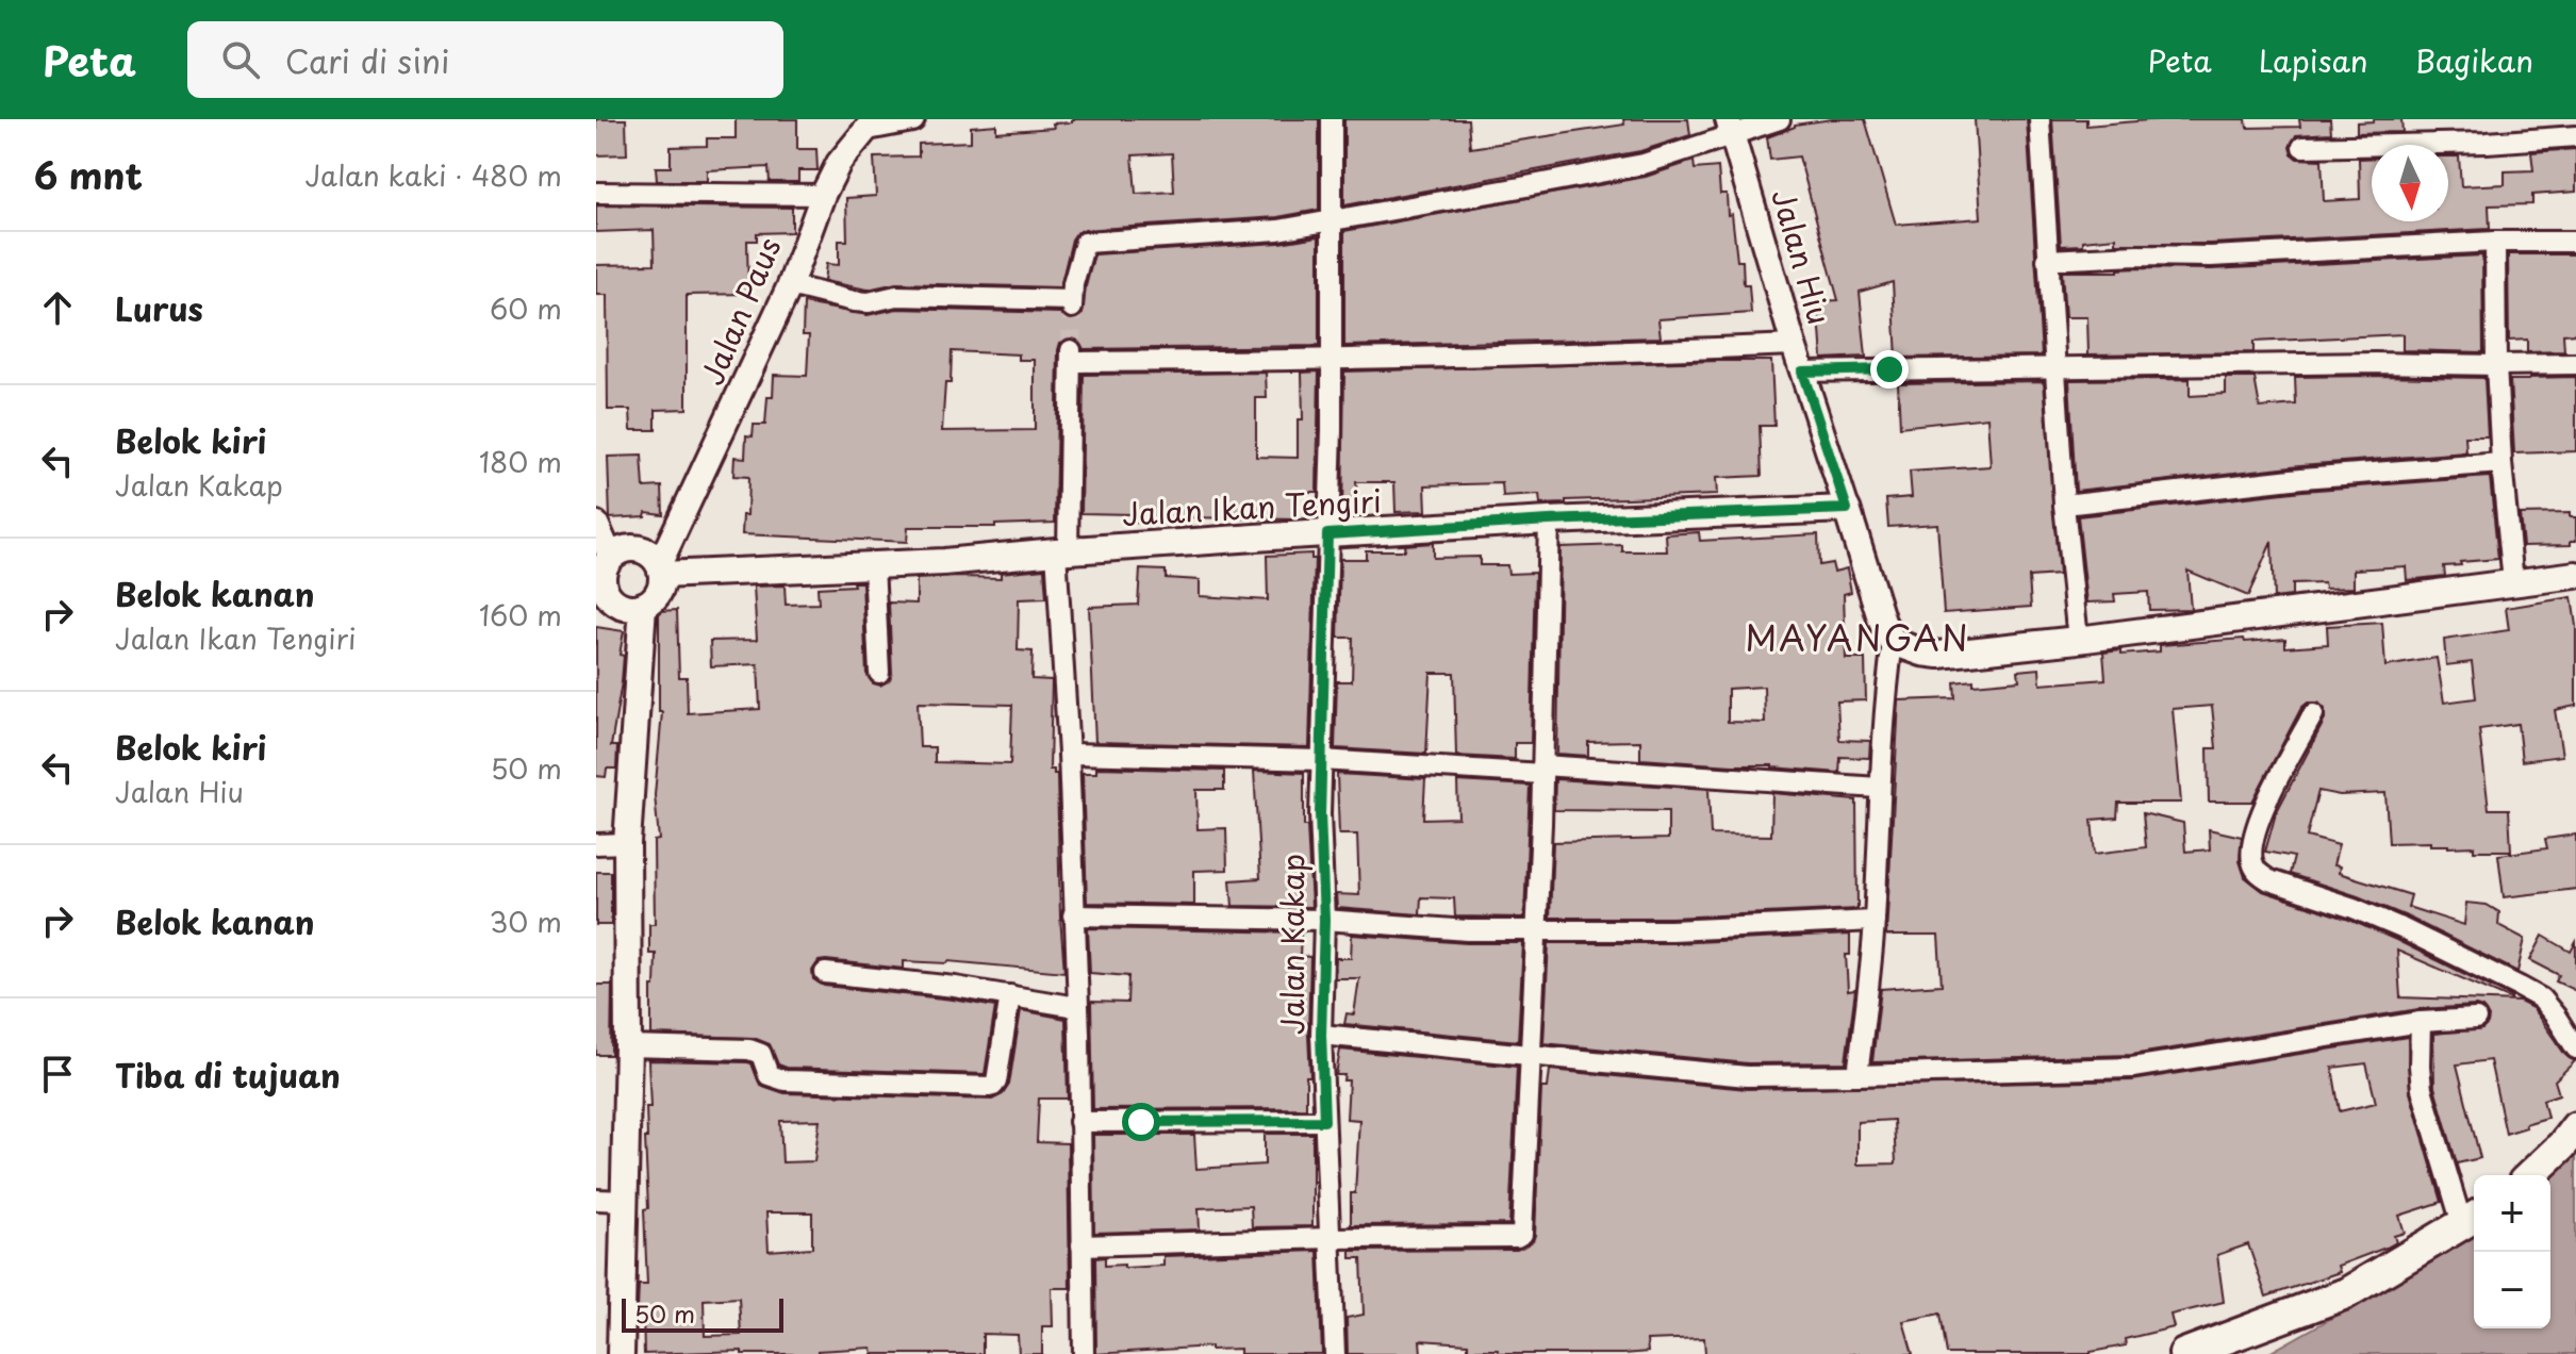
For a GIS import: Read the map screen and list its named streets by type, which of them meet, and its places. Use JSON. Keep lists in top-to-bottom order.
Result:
{
  "streets": {
    "main road": ["Jalan Ikan Tengiri"],
    "street": ["Jalan Hiu", "Jalan Paus", "Jalan Kakap"]
  },
  "crossings": [
    ["Jalan Hiu", "Jalan Ikan Tengiri"],
    ["Jalan Paus", "Jalan Ikan Tengiri"],
    ["Jalan Ikan Tengiri", "Jalan Kakap"]
  ],
  "districts": ["MAYANGAN"],
  "scale_bar": "50 m",
  "north": "bottom",
  "page": {
    "header": "Peta",
    "search": "Cari di sini",
    "nav": ["Peta", "Lapisan", "Bagikan"],
    "heading": ["6 mnt", "Jalan kaki · 480 m"],
    "list": [
      ["Lurus", "60 m"],
      ["Belok kiri", "Jalan Kakap", "180 m"],
      ["Belok kanan", "Jalan Ikan Tengiri", "160 m"],
      ["Belok kiri", "Jalan Hiu", "50 m"],
      ["Belok kanan", "30 m"],
      "Tiba di tujuan"
    ],
    "map_buttons": ["+", "−"],
    "scale": "50 m"
  }
}
